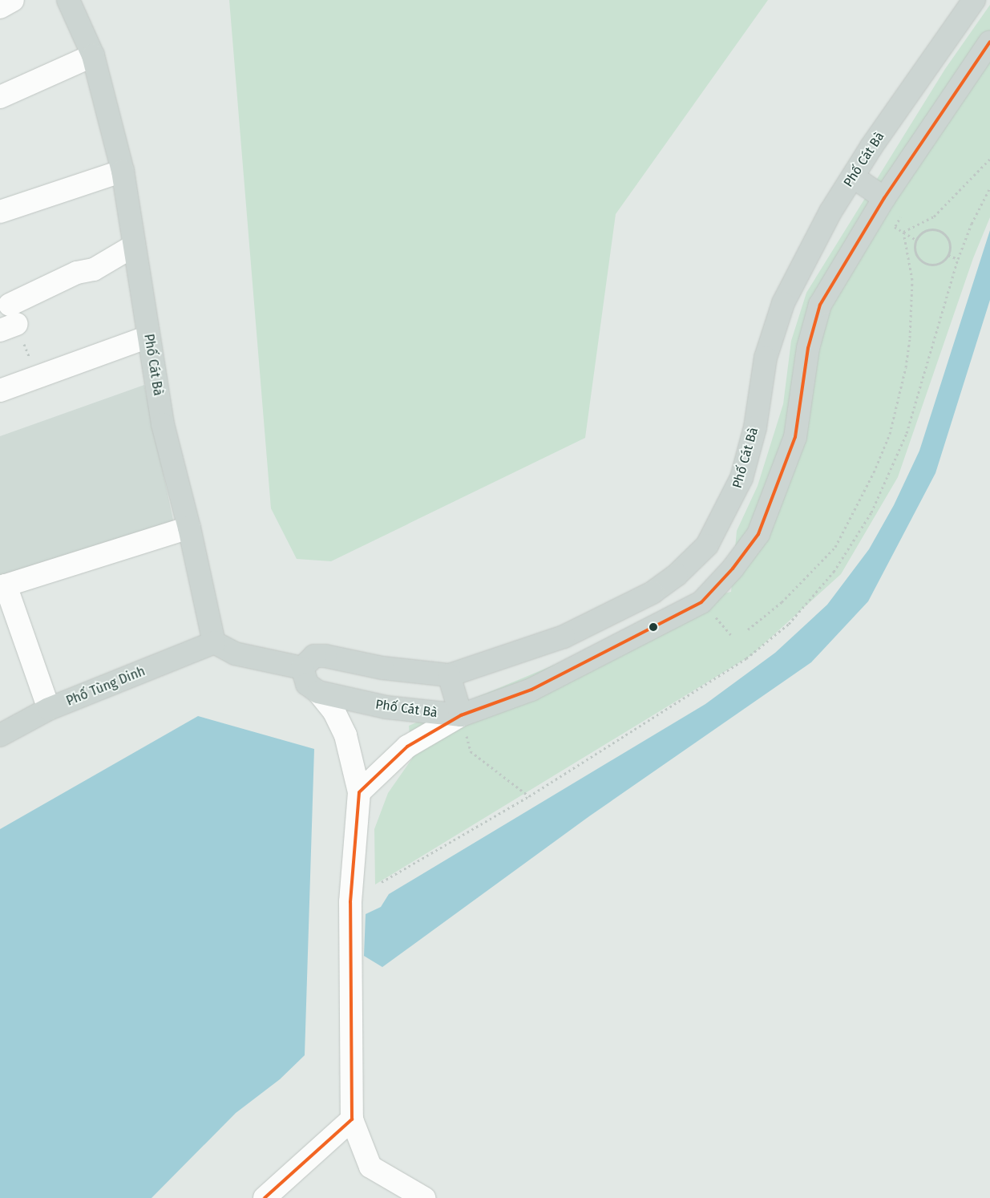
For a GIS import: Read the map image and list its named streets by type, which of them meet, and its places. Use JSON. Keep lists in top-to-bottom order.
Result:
{
  "streets": {
    "main road": ["Phố Cát Bà", "Phố Tùng Dinh"]
  },
  "crossings": [
    ["Phố Cát Bà", "Phố Tùng Dinh"]
  ]
}
